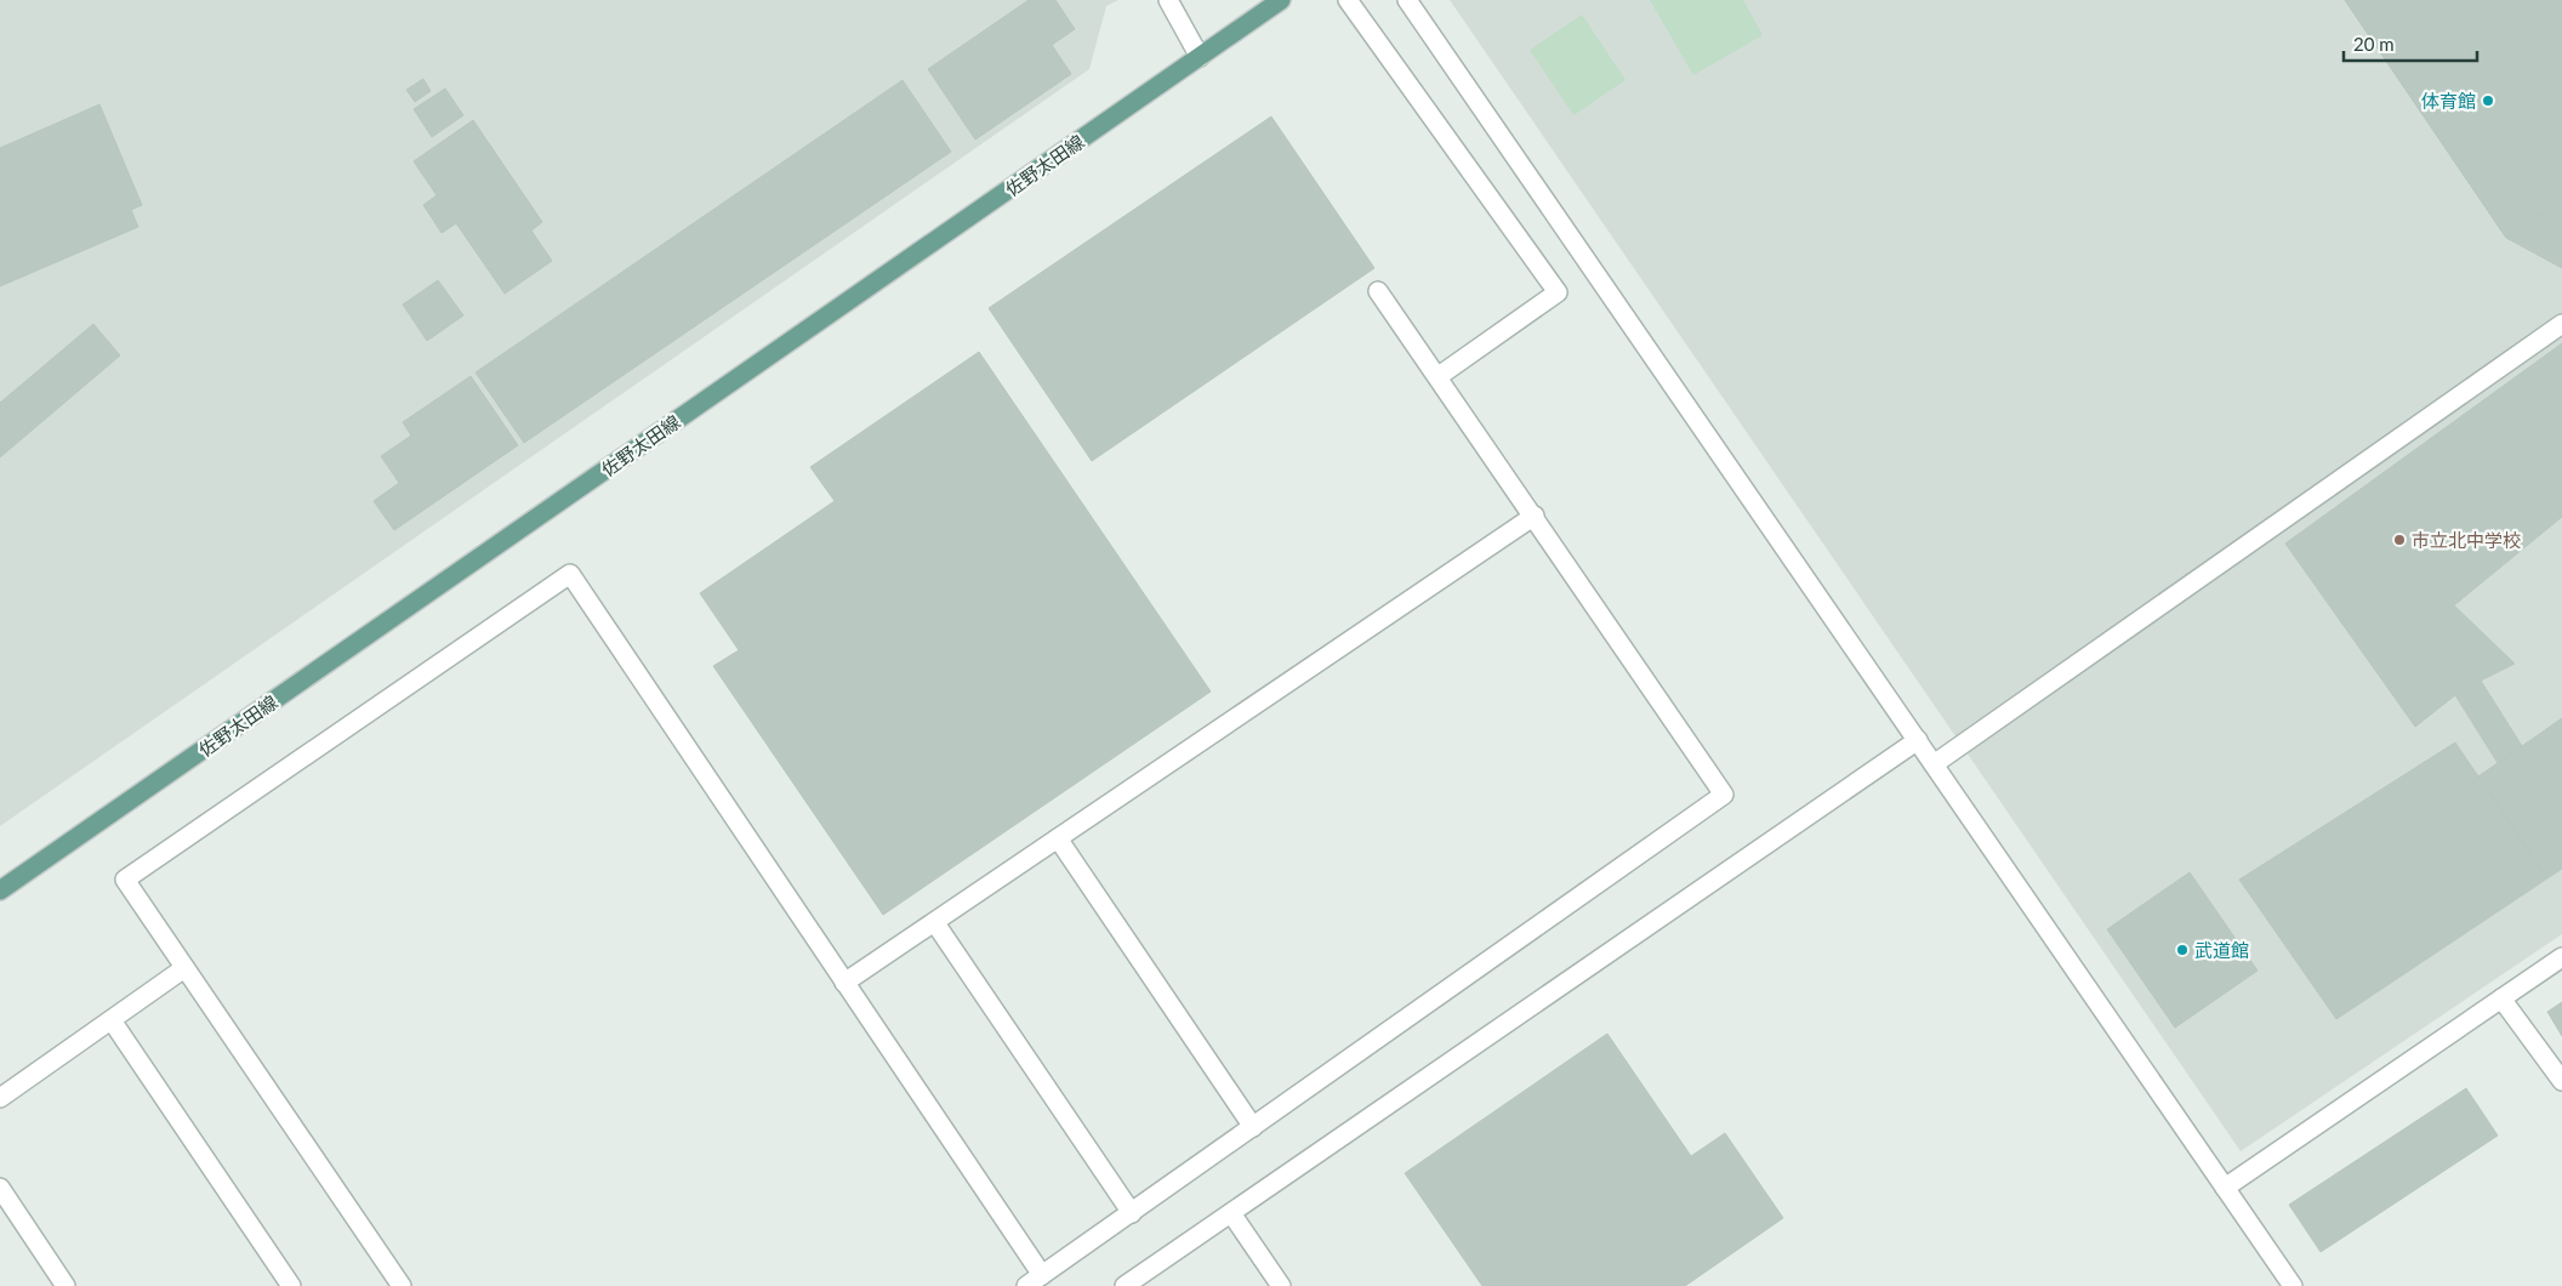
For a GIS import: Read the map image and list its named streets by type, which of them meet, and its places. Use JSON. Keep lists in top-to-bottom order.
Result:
{
  "streets": {
    "main road": ["佐野太田線"]
  },
  "places": ["体育館", "市立北中学校", "武道館"],
  "scale_bar": "20 m"
}
